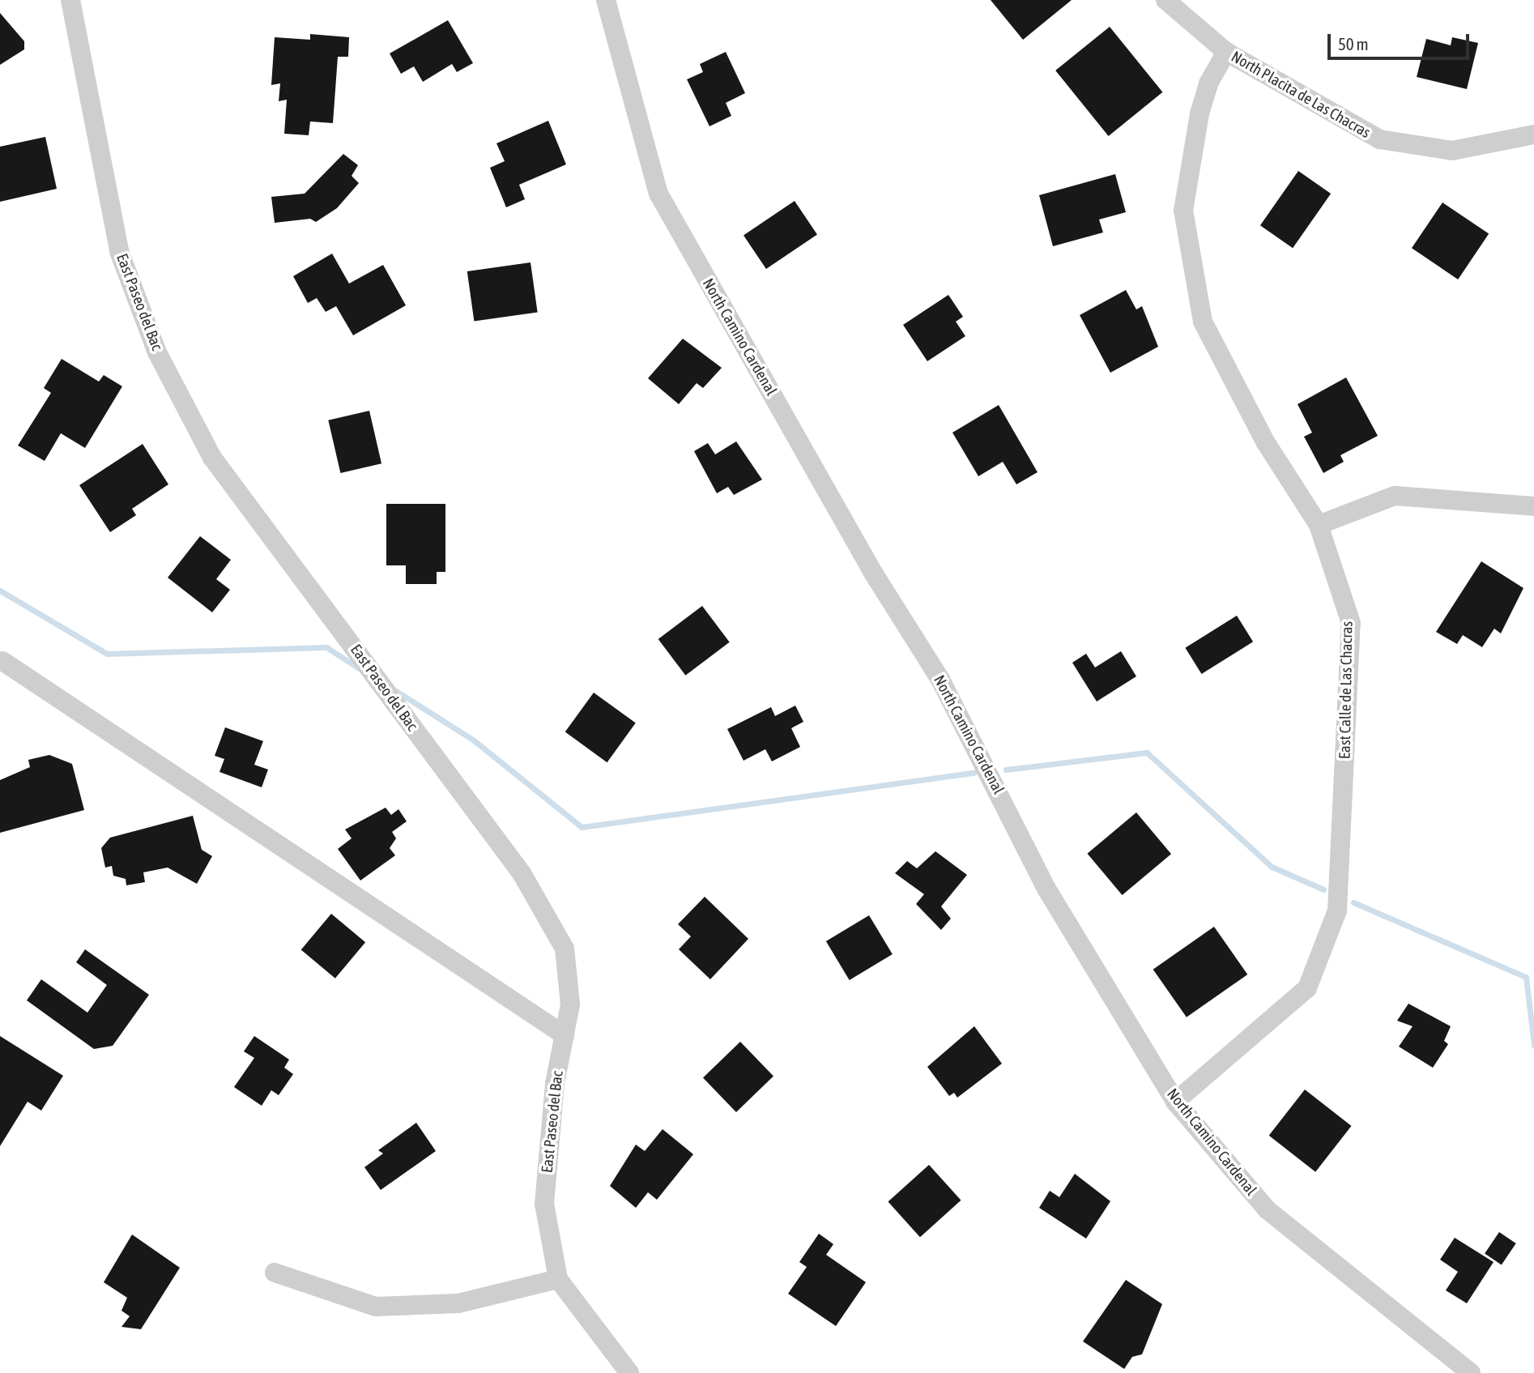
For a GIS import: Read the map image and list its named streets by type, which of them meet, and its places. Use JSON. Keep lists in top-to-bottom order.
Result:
{
  "streets": {
    "street": [
      "North Placita de Las Chacras",
      "East Paseo del Bac",
      "North Camino Cardenal",
      "East Calle de Las Chacras"
    ]
  },
  "crossings": [
    ["North Placita de Las Chacras", "East Calle de Las Chacras"],
    ["North Camino Cardenal", "East Calle de Las Chacras"]
  ],
  "scale_bar": "50 m"
}
